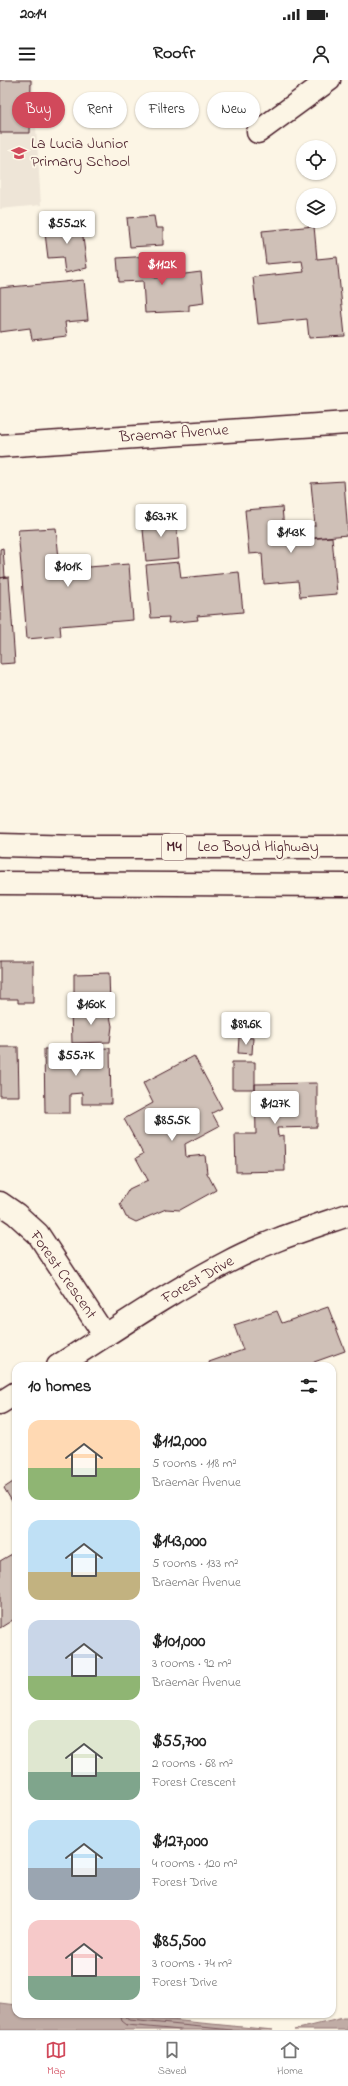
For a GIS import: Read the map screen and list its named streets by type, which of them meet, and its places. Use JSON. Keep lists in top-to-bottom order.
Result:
{
  "streets": {
    "main road": [
      "Braemar Avenue",
      "M4",
      "Leo Boyd Highway",
      "Forest Crescent",
      "Forest Drive"
    ]
  },
  "crossings": [
    ["Forest Crescent", "Forest Drive"]
  ],
  "places": {
    "school or university": ["La Lucia Junior Primary School"]
  },
  "page": {
    "status": "20:14",
    "header": "Roofr",
    "chip": [
      "Buy",
      "Rent",
      "Filters",
      "New"
    ],
    "price": [
      "$55.2K",
      "$112K",
      "$63.7K",
      "$143K",
      "$101K",
      "$160K",
      "$89.6K",
      "$55.7K",
      "$127K",
      "$85.5K"
    ],
    "heading": "10 homes",
    "list": [
      {
        "name": "$112,000",
        "note": "5 rooms · 118 m² · Braemar Avenue"
      },
      {
        "name": "$143,000",
        "note": "5 rooms · 133 m² · Braemar Avenue"
      },
      {
        "name": "$101,000",
        "note": "3 rooms · 92 m² · Braemar Avenue"
      },
      {
        "name": "$55,700",
        "note": "2 rooms · 68 m² · Forest Crescent"
      },
      {
        "name": "$127,000",
        "note": "4 rooms · 120 m² · Forest Drive"
      },
      {
        "name": "$85,500",
        "note": "3 rooms · 74 m² · Forest Drive"
      }
    ],
    "tabs": ["Map", "Saved", "Home"]
  }
}
